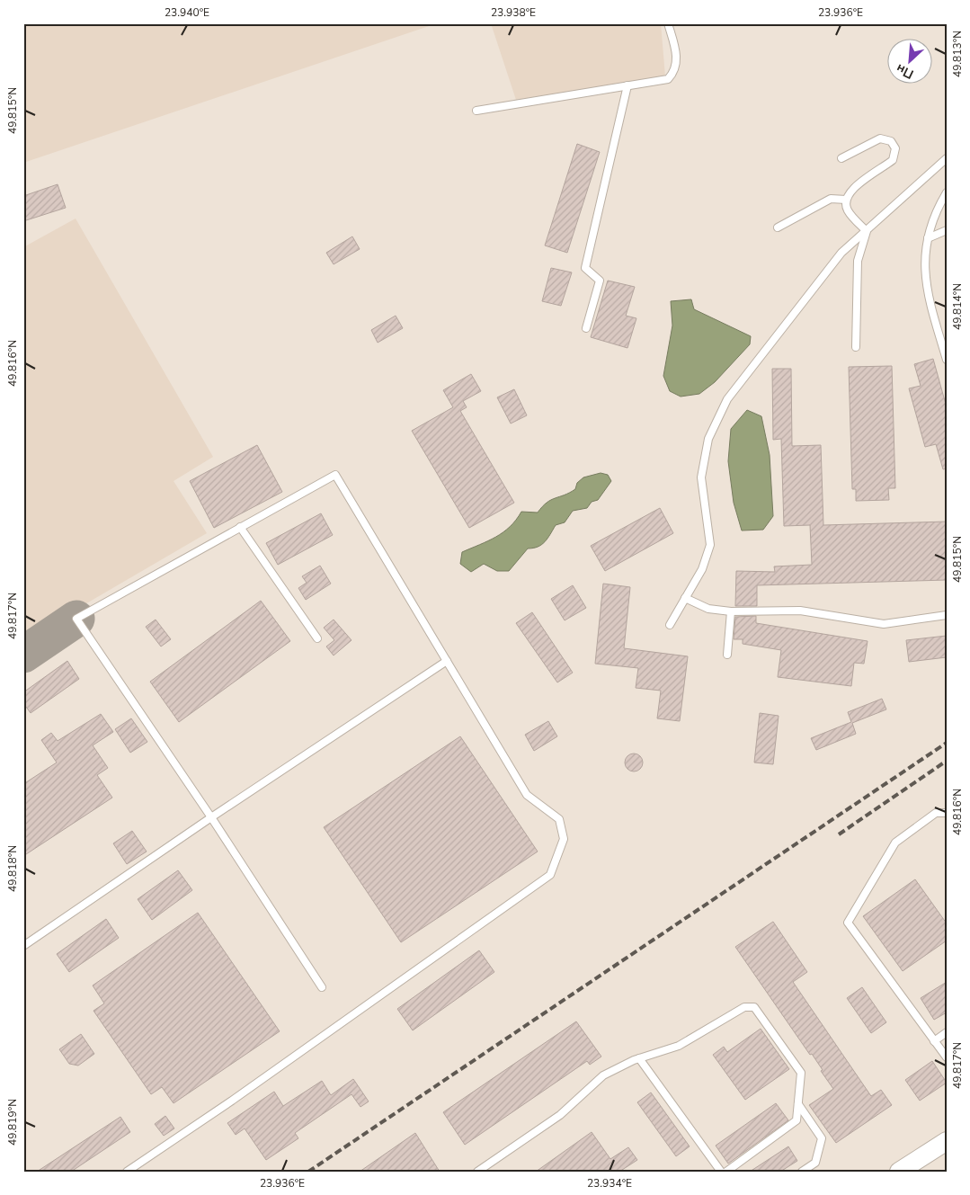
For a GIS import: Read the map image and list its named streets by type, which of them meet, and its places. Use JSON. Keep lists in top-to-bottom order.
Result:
{
  "north": "bottom left",
  "coordinates": [
    "23.940°E",
    "23.938°E",
    "23.936°E",
    "49.813°N",
    "49.815°N",
    "49.814°N",
    "49.816°N",
    "49.817°N",
    "49.818°N",
    "49.819°N",
    "23.934°E"
  ]
}
